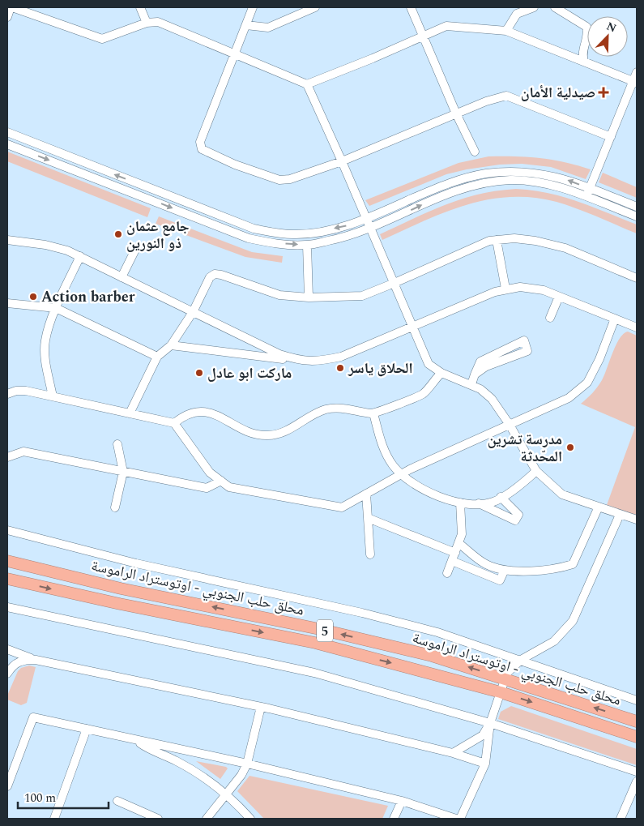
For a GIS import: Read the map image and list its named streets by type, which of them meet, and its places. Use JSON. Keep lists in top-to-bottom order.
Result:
{
  "streets": {
    "highway": ["محلق حلب الجنوبي - اوتوستراد الراموسة", "5"]
  },
  "places": {
    "health": ["صيدلية الأمان"],
    "other": [
      "جامع عثمان ذو النورين",
      "Action barber",
      "الحلاق ياسر",
      "ماركت ابو عادل",
      "مدرسة تشرين المحّدثة"
    ]
  },
  "scale_bar": "100 m",
  "north": "top right"
}
